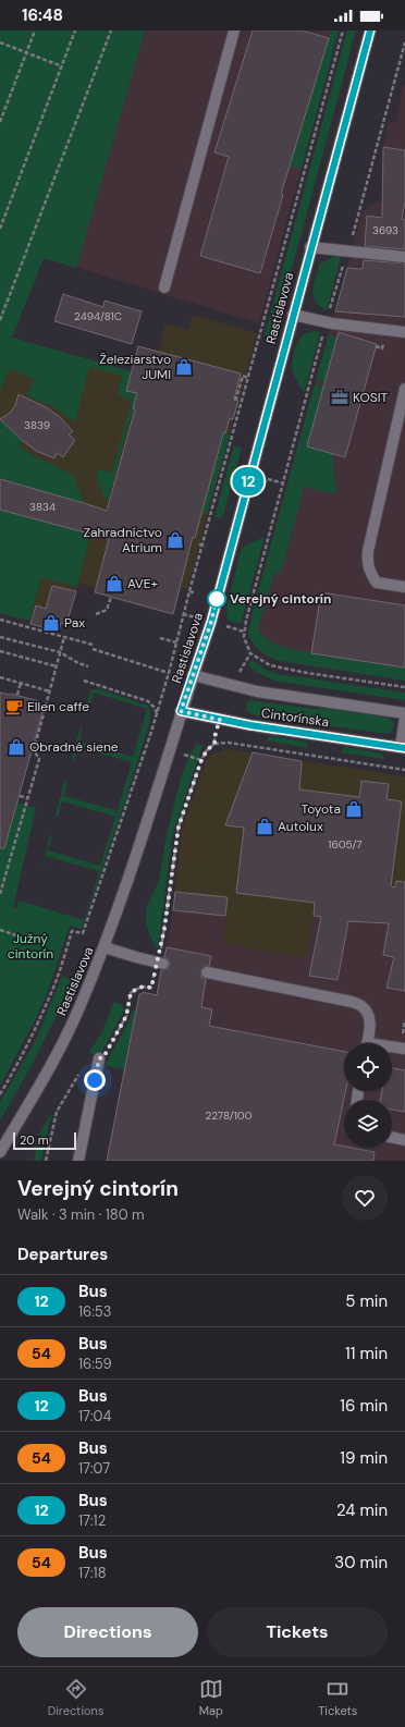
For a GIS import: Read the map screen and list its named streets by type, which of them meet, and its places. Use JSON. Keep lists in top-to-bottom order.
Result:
{
  "streets": {
    "street": ["Rastislavova", "Cintorínska"]
  },
  "crossings": [
    ["Rastislavova", "Cintorínska"]
  ],
  "parks": ["Južný cintorín"],
  "places": {
    "shop": [
      "Železiarstvo JUMI",
      "Zahradníctvo Atrium",
      "AVE+",
      "Pax",
      "Obradné siene",
      "Toyota",
      "Autolux"
    ],
    "office": ["KOSIT"],
    "other": ["Verejný cintorín"],
    "cafe": ["Ellen caffe"]
  },
  "lines": ["bus line 12"],
  "house_numbers": [
    "3693",
    "2494/81C",
    "3839",
    "3834",
    "1605/7",
    "2278/100"
  ],
  "scale_bar": "20 m",
  "page": {
    "status": "16:48",
    "on_map": "12",
    "scale": "20 m",
    "heading": [
      ["Verejný cintorín", "Walk · 3 min · 180 m"],
      "Departures"
    ],
    "list": [
      {
        "mark": "12",
        "name": "Bus",
        "note": "16:53",
        "value": "5 min"
      },
      {
        "mark": "54",
        "name": "Bus",
        "note": "16:59",
        "value": "11 min"
      },
      {
        "mark": "12",
        "name": "Bus",
        "note": "17:04",
        "value": "16 min"
      },
      {
        "mark": "54",
        "name": "Bus",
        "note": "17:07",
        "value": "19 min"
      },
      {
        "mark": "12",
        "name": "Bus",
        "note": "17:12",
        "value": "24 min"
      },
      {
        "mark": "54",
        "name": "Bus",
        "note": "17:18",
        "value": "30 min"
      }
    ],
    "buttons": ["Directions", "Tickets"],
    "tabs": ["Directions", "Map", "Tickets"]
  }
}
